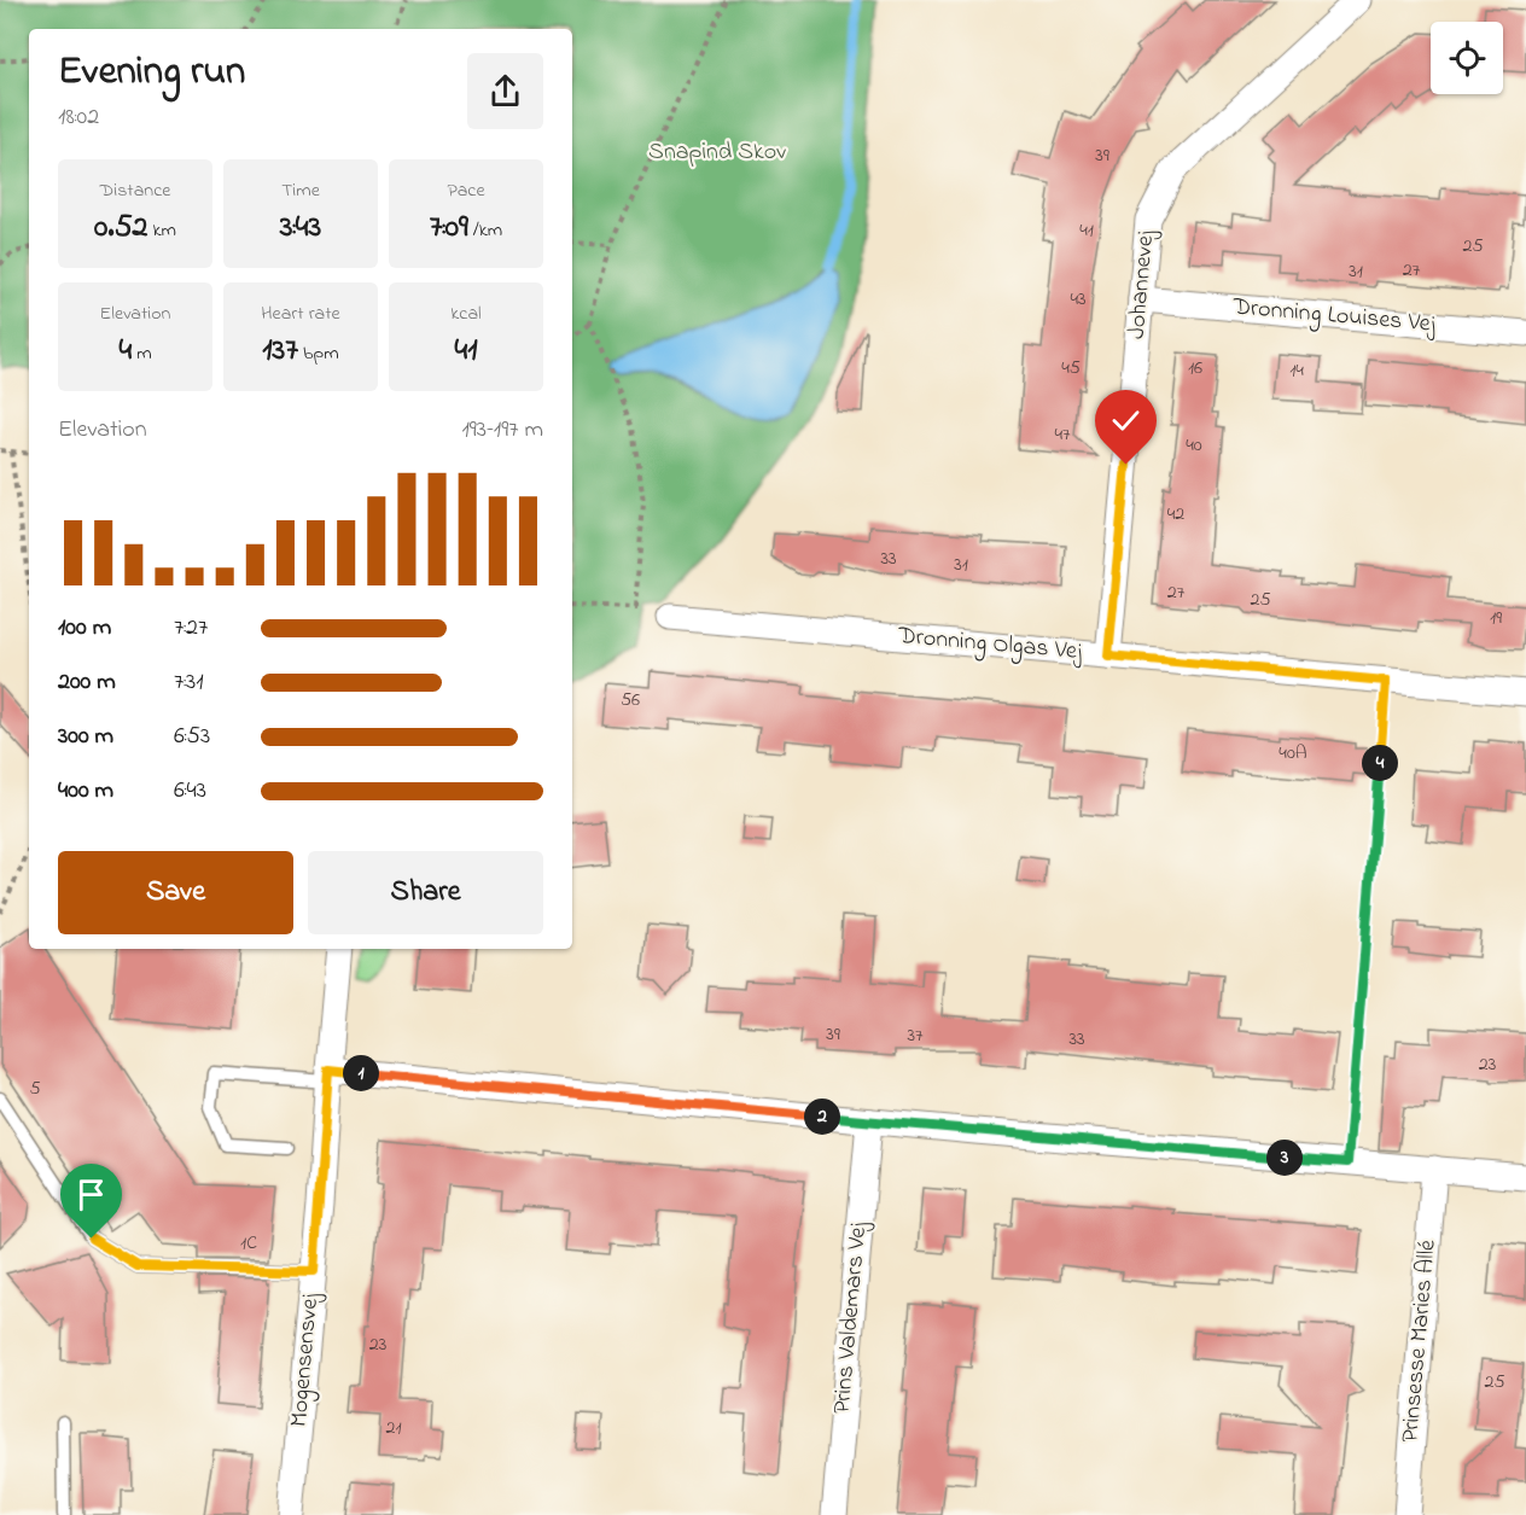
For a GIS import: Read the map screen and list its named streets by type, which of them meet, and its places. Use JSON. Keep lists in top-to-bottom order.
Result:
{
  "streets": {
    "street": [
      "Johannevej",
      "Dronning Louises Vej",
      "Dronning Olgas Vej",
      "Prins Valdemars Vej",
      "Prinsesse Maries Allé",
      "Mogensensvej"
    ]
  },
  "crossings": [
    ["Johannevej", "Dronning Louises Vej"],
    ["Johannevej", "Dronning Olgas Vej"]
  ],
  "parks": ["Snapind Skov"],
  "house_numbers": [
    "39",
    "41",
    "25",
    "27",
    "31",
    "43",
    "45",
    "16",
    "14",
    "47",
    "40",
    "42",
    "33",
    "31",
    "27",
    "25",
    "19",
    "56",
    "40A",
    "39",
    "37",
    "33",
    "23",
    "5",
    "1C",
    "23",
    "25",
    "21"
  ],
  "page": {
    "heading": ["Evening run", "18:02"],
    "stats": [
      ["Distance", "0.52 km"],
      ["Time", "3:43"],
      ["Pace", "7:09 /km"],
      ["Elevation", "4 m"],
      ["Heart rate", "137 bpm"],
      ["kcal", "41"]
    ],
    "chart": ["Elevation", "193–197 m"],
    "list": [
      {
        "name": "100 m",
        "note": "7:27"
      },
      {
        "name": "200 m",
        "note": "7:31"
      },
      {
        "name": "300 m",
        "note": "6:53"
      },
      {
        "name": "400 m",
        "note": "6:43"
      }
    ],
    "pins": [
      "4",
      "1",
      "2",
      "3"
    ],
    "buttons": ["Save", "Share"]
  }
}
